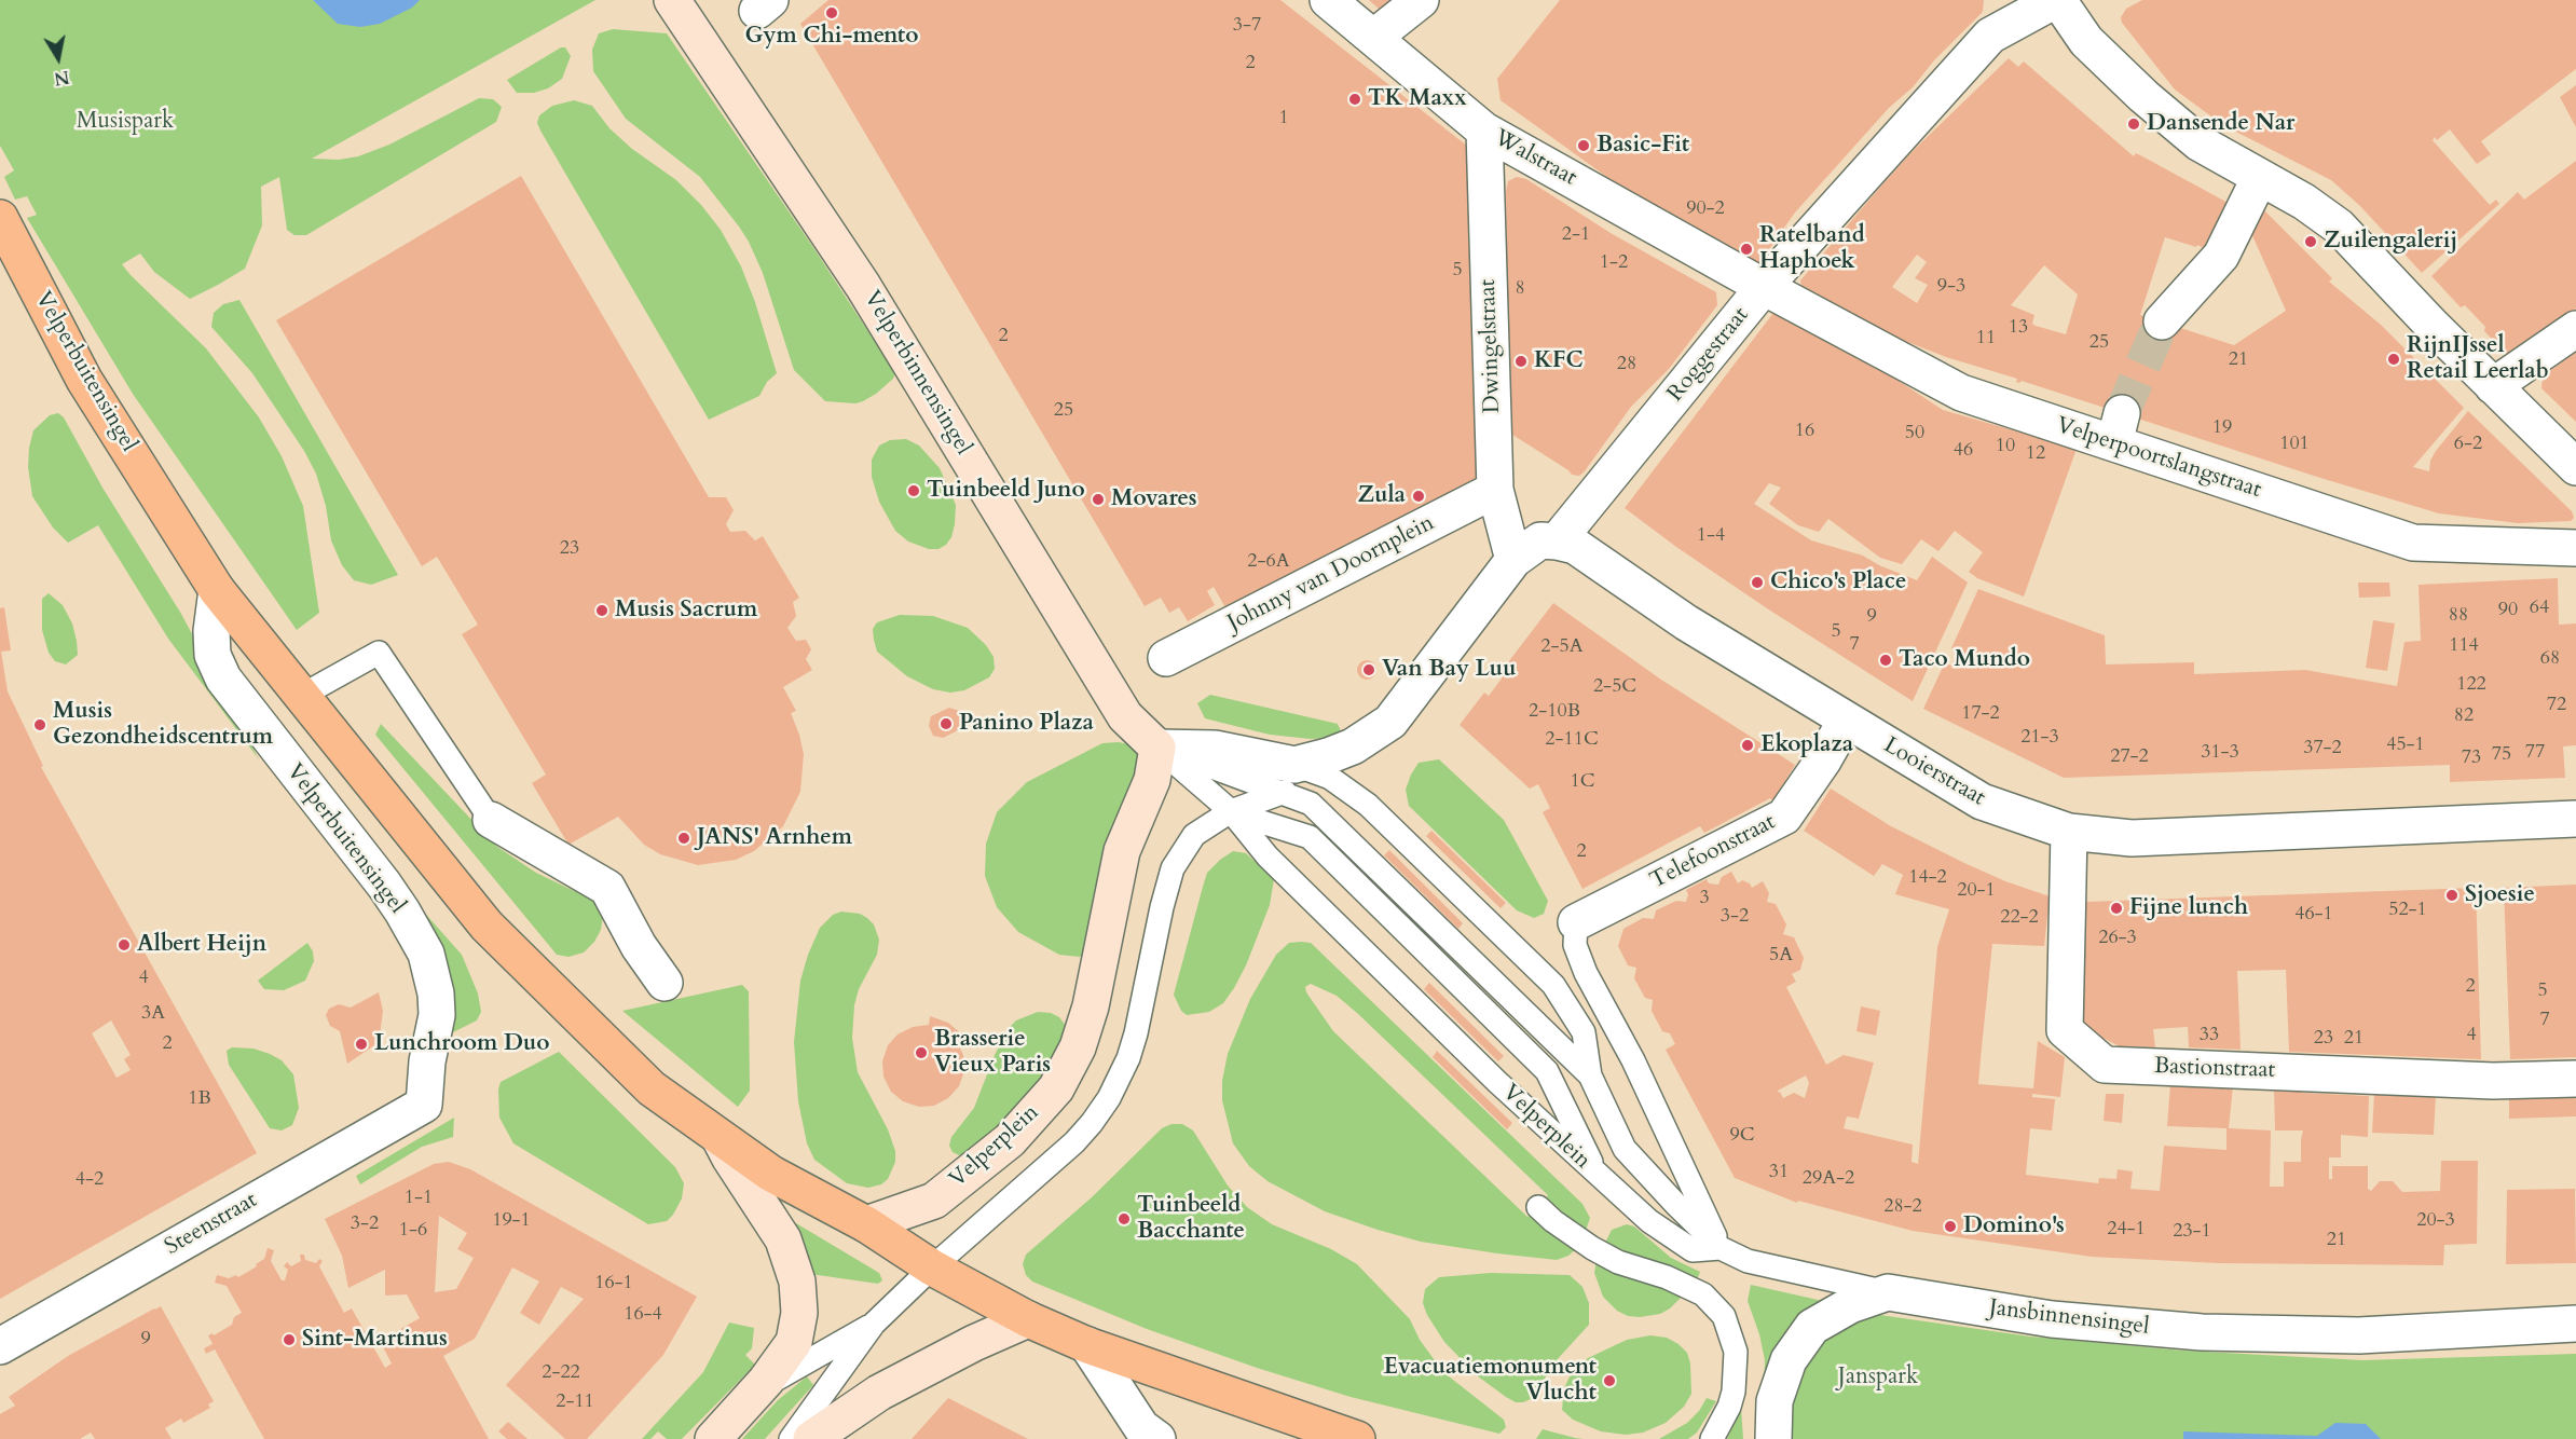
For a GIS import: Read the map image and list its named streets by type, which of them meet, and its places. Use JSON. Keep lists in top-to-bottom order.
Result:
{
  "streets": {
    "main road": ["Velperbuitensingel"],
    "street": [
      "Walstraat",
      "Dwingelstraat",
      "Roggestraat",
      "Velperbinnensingel",
      "Velperpoortslangstraat",
      "Johnny van Doornplein",
      "Looierstraat",
      "Telefoonstraat",
      "Bastionstraat",
      "Velperplein",
      "Steenstraat",
      "Jansbinnensingel"
    ]
  },
  "crossings": [
    ["Walstraat", "Dwingelstraat"],
    ["Walstraat", "Roggestraat"],
    ["Walstraat", "Velperpoortslangstraat"],
    ["Dwingelstraat", "Johnny van Doornplein"],
    ["Roggestraat", "Velperpoortslangstraat"],
    ["Roggestraat", "Looierstraat"],
    ["Velperbuitensingel", "Steenstraat"],
    ["Velperbinnensingel", "Velperplein"],
    ["Looierstraat", "Telefoonstraat"],
    ["Looierstraat", "Bastionstraat"],
    ["Velperplein", "Jansbinnensingel"]
  ],
  "parks": ["Musispark", "Janspark"],
  "places": [
    "Gym Chi-mento",
    "TK Maxx",
    "Dansende Nar",
    "Basic-Fit",
    "Zuilengalerij",
    "Ratelband Haphoek",
    "RijnIJssel Retail Leerlab",
    "KFC",
    "Tuinbeeld Juno",
    "Zula",
    "Movares",
    "Chico's Place",
    "Musis Sacrum",
    "Taco Mundo",
    "Van Bay Luu",
    "Panino Plaza",
    "Musis Gezondheidscentrum",
    "Ekoplaza",
    "JANS' Arnhem",
    "Sjoesie",
    "Fijne lunch",
    "Albert Heijn",
    "Lunchroom Duo",
    "Brasserie Vieux Paris",
    "Tuinbeeld Bacchante",
    "Domino's",
    "Sint-Martinus",
    "Evacuatiemonument Vlucht"
  ],
  "house_numbers": [
    "3-7",
    "2",
    "1",
    "90-2",
    "2-1",
    "1-2",
    "5",
    "9-3",
    "8",
    "13",
    "2",
    "11",
    "25",
    "21",
    "28",
    "25",
    "19",
    "16",
    "50",
    "101",
    "6-2",
    "10",
    "46",
    "12",
    "1-4",
    "23",
    "2-6A",
    "64",
    "90",
    "88",
    "9",
    "5",
    "7",
    "114",
    "2-5A",
    "68",
    "122",
    "2-5C",
    "72",
    "2-10B",
    "17-2",
    "82",
    "21-3",
    "2-11C",
    "45-1",
    "37-2",
    "31-3",
    "77",
    "75",
    "27-2",
    "73",
    "1C",
    "2",
    "14-2",
    "20-1",
    "3",
    "52-1",
    "46-1",
    "3-2",
    "22-2",
    "26-3",
    "5A",
    "4",
    "2",
    "5",
    "3A",
    "7",
    "33",
    "4",
    "23",
    "21",
    "2",
    "1B",
    "9C",
    "31",
    "29A-2",
    "4-2",
    "1-1",
    "28-2",
    "19-1",
    "20-3",
    "3-2",
    "24-1",
    "1-6",
    "23-1",
    "21",
    "16-1",
    "16-4",
    "9",
    "2-22",
    "2-11"
  ],
  "north": "bottom"
}
